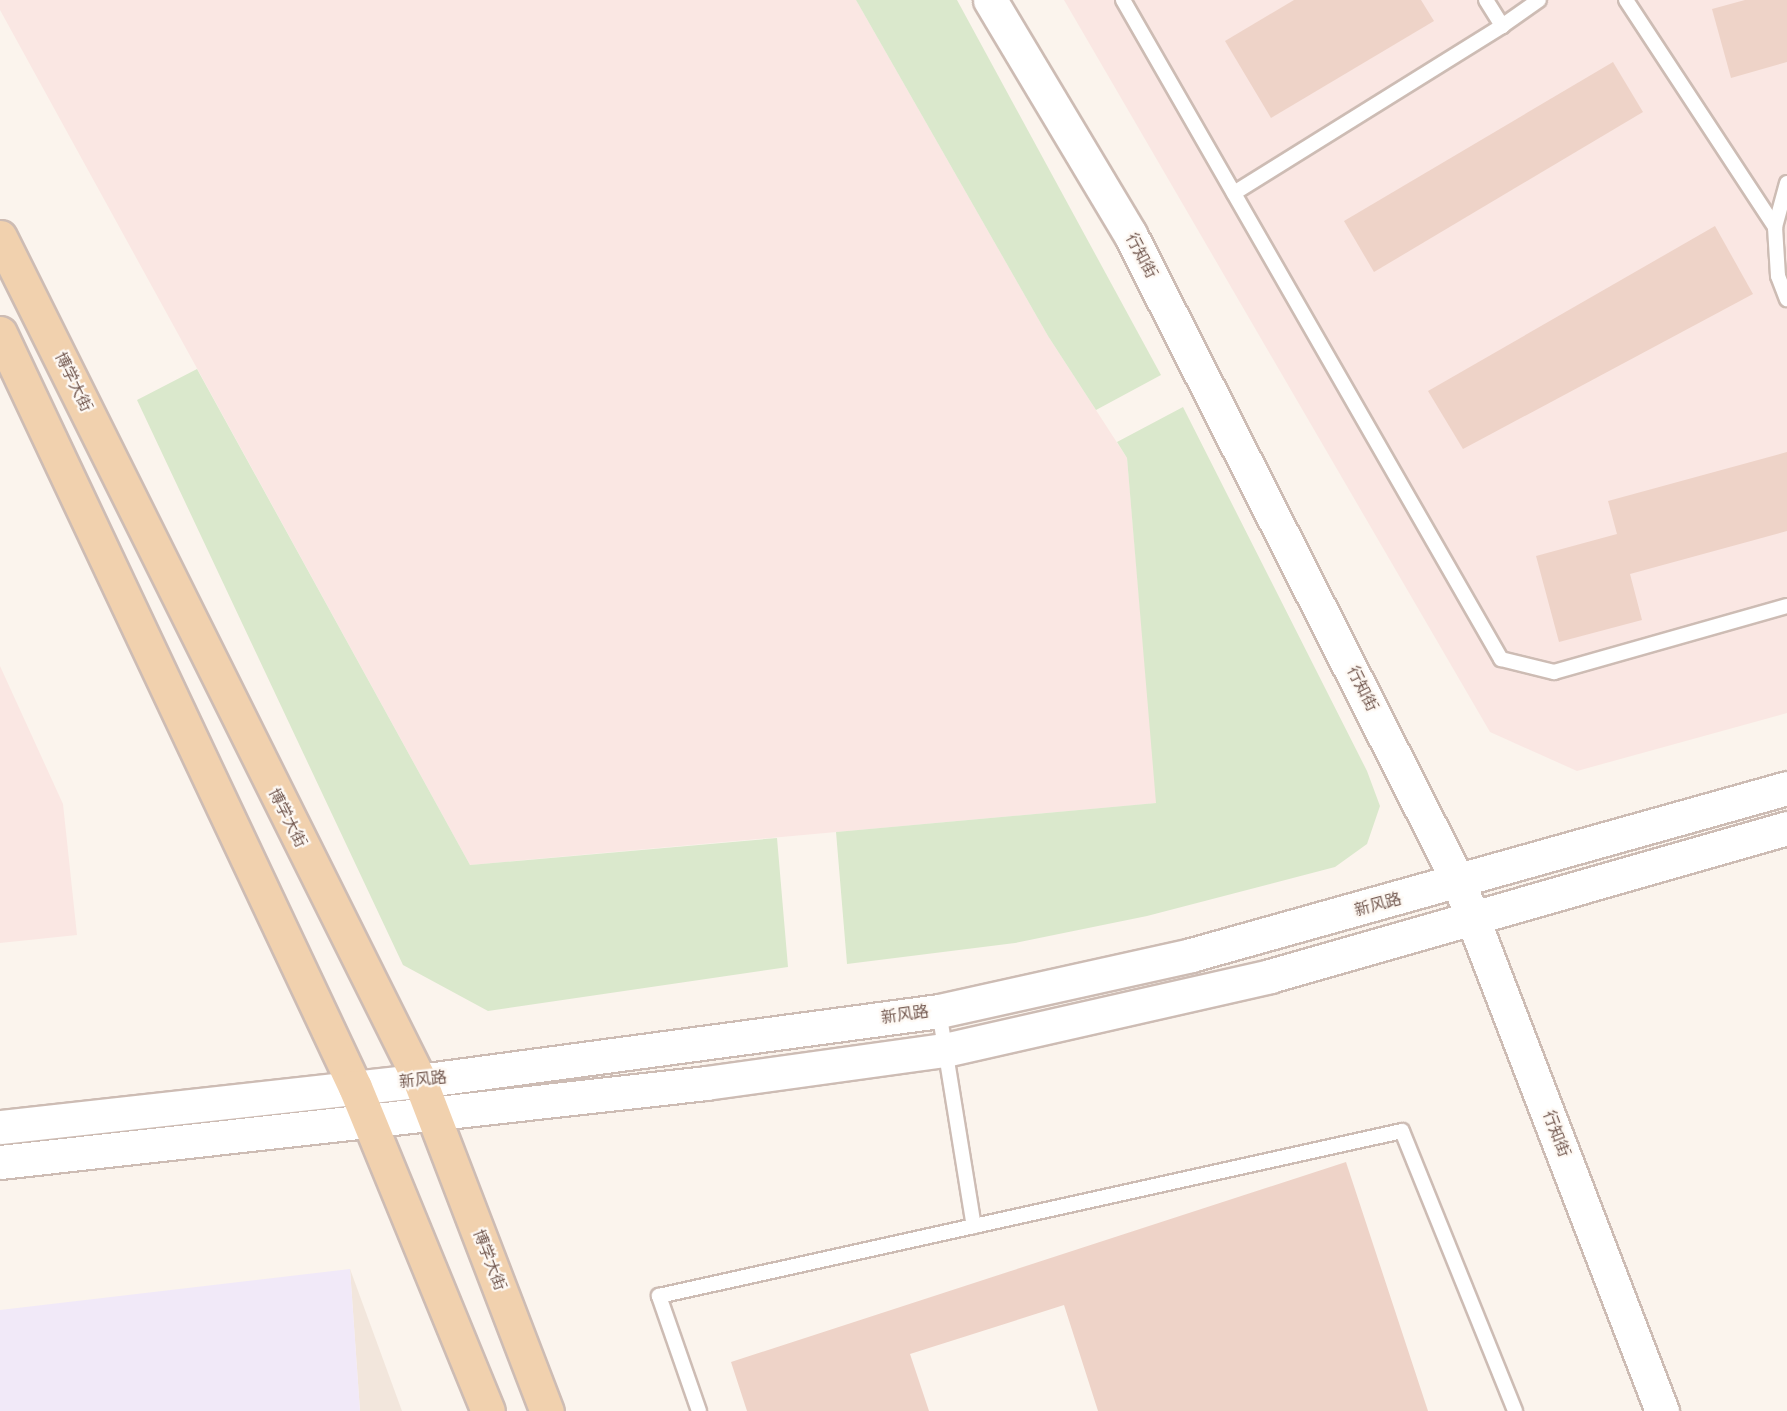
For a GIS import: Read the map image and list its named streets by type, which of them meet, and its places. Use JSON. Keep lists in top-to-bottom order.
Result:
{
  "streets": {
    "main road": ["行知街", "博学大街", "新风路"]
  },
  "crossings": [
    ["行知街", "新风路"],
    ["博学大街", "新风路"]
  ]
}
